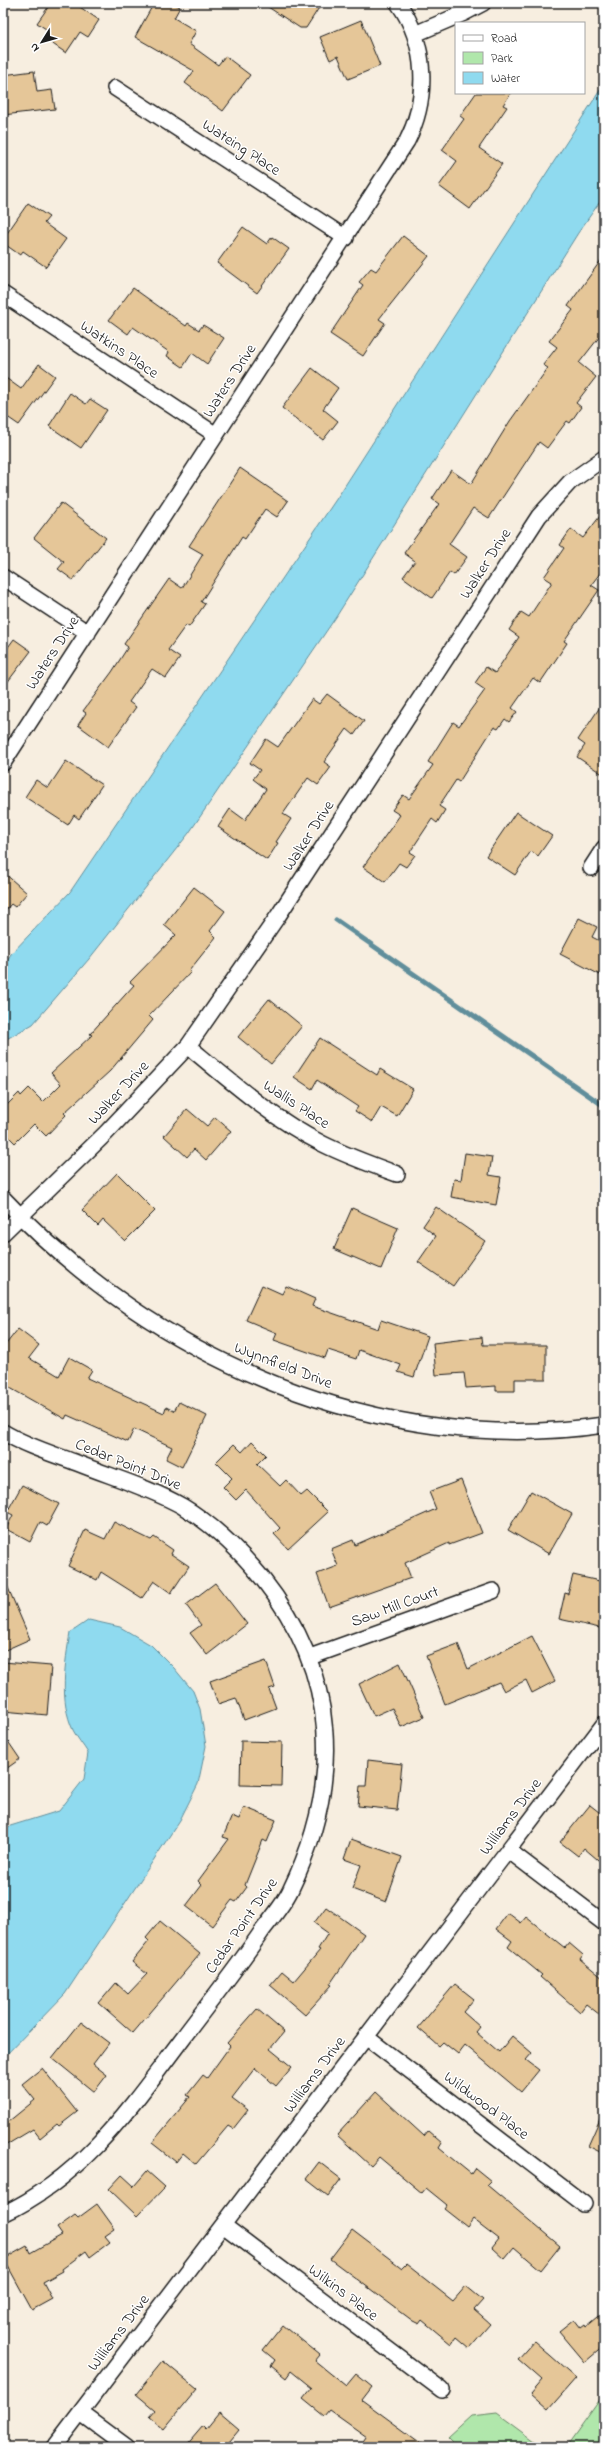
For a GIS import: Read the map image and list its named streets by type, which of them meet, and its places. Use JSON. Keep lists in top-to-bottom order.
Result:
{
  "streets": {
    "street": [
      "Wateing Place",
      "Watkins Place",
      "Waters Drive",
      "Walker Drive",
      "Wallis Place",
      "Wynnfield Drive",
      "Cedar Point Drive",
      "Saw Mill Court",
      "Williams Drive",
      "Wildwood Place",
      "Wilkins Place"
    ]
  },
  "crossings": [
    ["Wateing Place", "Waters Drive"],
    ["Watkins Place", "Waters Drive"],
    ["Walker Drive", "Wallis Place"],
    ["Walker Drive", "Wynnfield Drive"],
    ["Cedar Point Drive", "Saw Mill Court"],
    ["Williams Drive", "Wildwood Place"],
    ["Williams Drive", "Wilkins Place"]
  ],
  "legend": ["Road", "Park", "Water"],
  "north": "bottom left"
}
